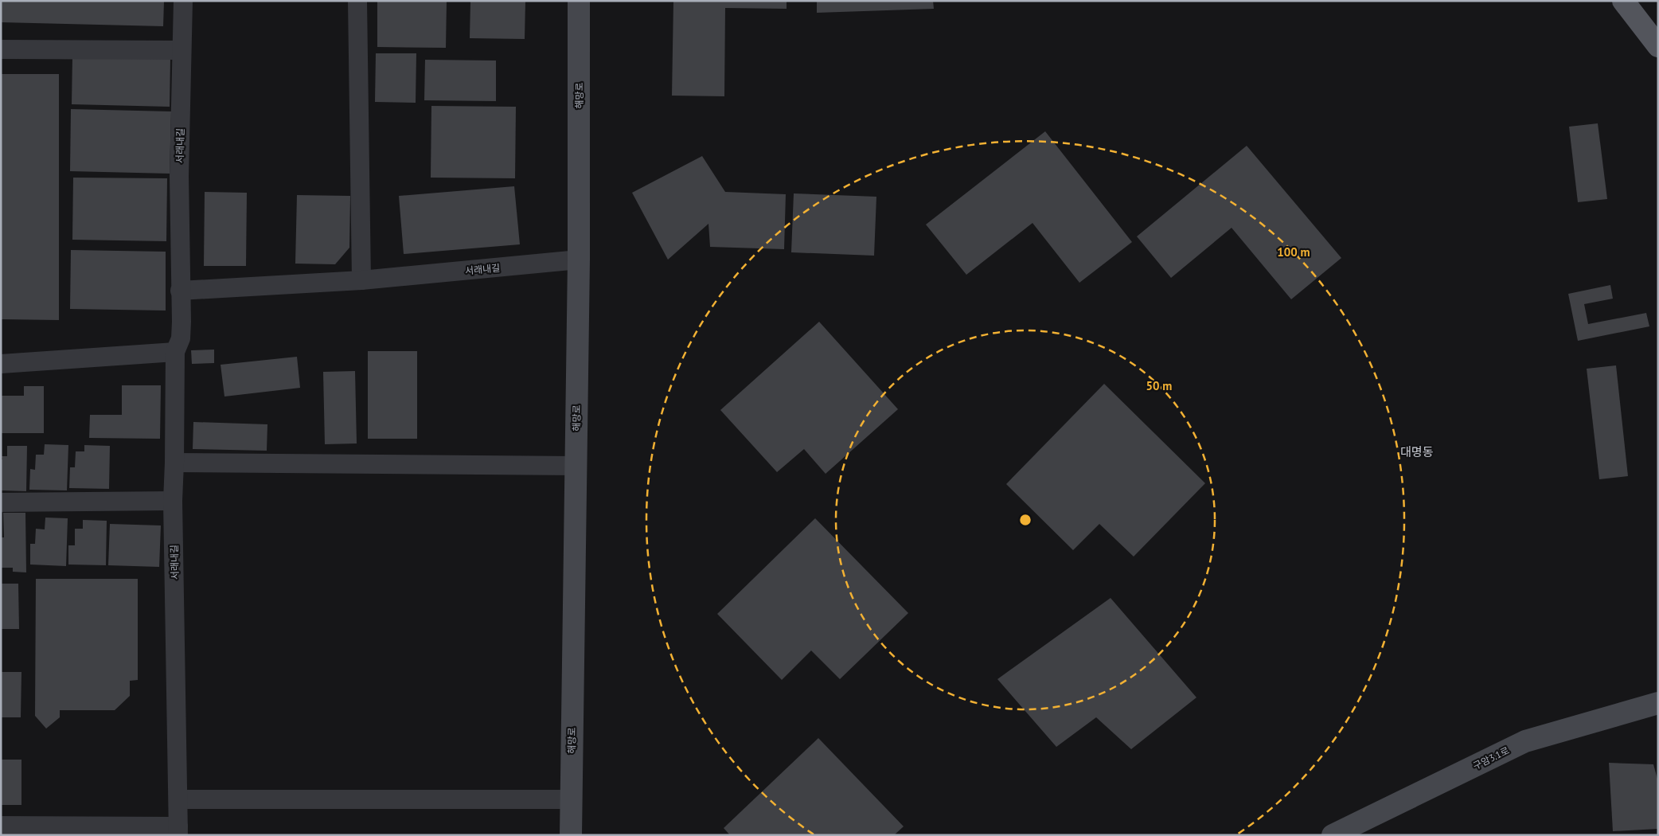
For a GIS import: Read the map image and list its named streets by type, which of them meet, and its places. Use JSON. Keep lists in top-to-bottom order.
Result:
{
  "streets": {
    "street": ["해망로", "서래내길", "구암3.1로"]
  },
  "crossings": [
    ["해망로", "서래내길"]
  ],
  "districts": ["대명동"],
  "rings": ["100 m", "50 m"]
}
